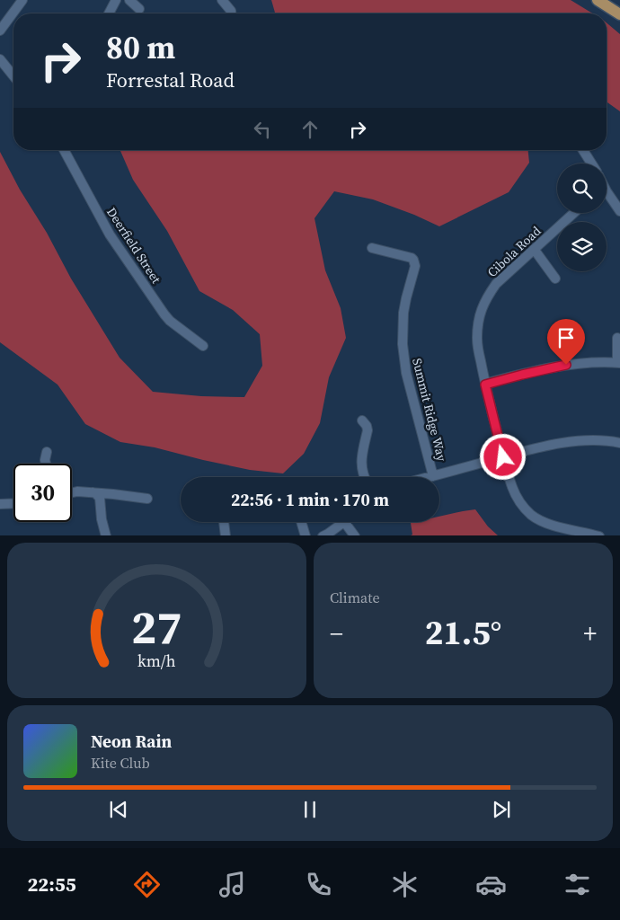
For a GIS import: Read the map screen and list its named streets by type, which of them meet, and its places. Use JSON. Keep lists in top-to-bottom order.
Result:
{
  "streets": {
    "street": ["Deerfield Street", "Cibola Road", "Summit Ridge Way"]
  },
  "page": {
    "turn": ["80 m", "Forrestal Road"],
    "limit": "30",
    "trip": "22:56 · 1 min · 170 m",
    "tile": "Climate",
    "heat": ["−", "21.5°", "+"],
    "song": ["Neon Rain", "Kite Club"],
    "tabs": "22:55",
    "gauge": ["27", "km/h"]
  }
}
